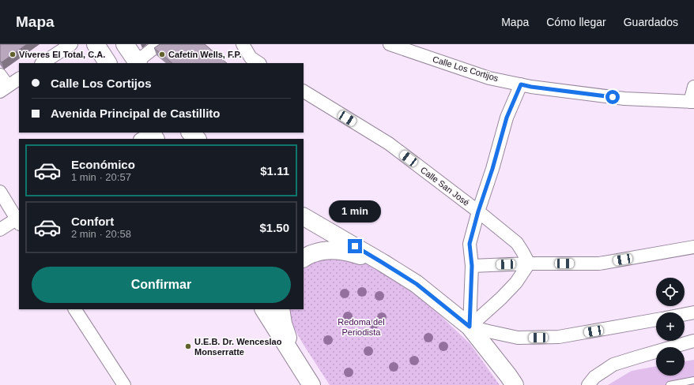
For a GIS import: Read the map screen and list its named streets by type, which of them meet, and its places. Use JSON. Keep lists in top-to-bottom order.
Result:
{
  "streets": {
    "street": ["Calle Los Cortijos", "Calle San José"]
  },
  "parks": ["Redoma del Periodista"],
  "places": ["Víveres El Total, C.A.", "Cafetín Wells, F.P.", "U.E.B. Dr. Wenceslao Monserratte"],
  "page": {
    "header": "Mapa",
    "nav": ["Mapa", "Cómo llegar", "Guardados"],
    "banner": ["Calle Los Cortijos", "Avenida Principal de Castillito"],
    "list": [
      {
        "name": "Económico",
        "note": "1 min · 20:57",
        "value": "$1.11"
      },
      {
        "name": "Confort",
        "note": "2 min · 20:58",
        "value": "$1.50"
      }
    ],
    "bubble": "1 min",
    "buttons": "Confirmar",
    "map_buttons": ["+", "−"]
  }
}
